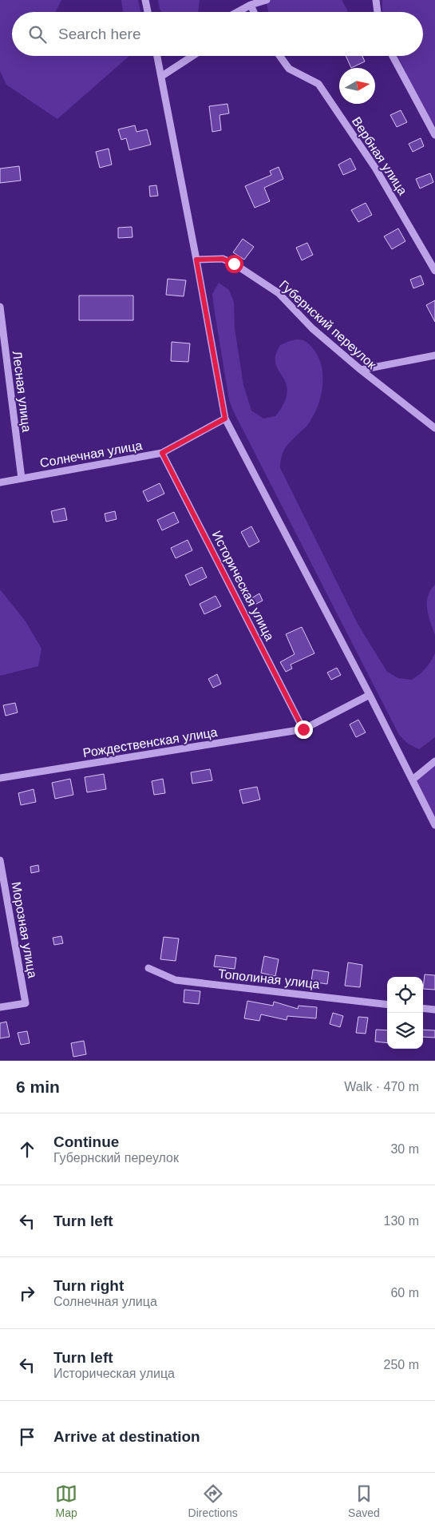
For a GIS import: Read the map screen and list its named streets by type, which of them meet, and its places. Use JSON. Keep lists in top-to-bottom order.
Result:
{
  "streets": {
    "street": [
      "Вербная улица",
      "Губернский переулок",
      "Лесная улица",
      "Солнечная улица",
      "Историческая улица",
      "Рождественская улица",
      "Морозная улица",
      "Тополиная улица"
    ]
  },
  "crossings": [
    ["Лесная улица", "Солнечная улица"],
    ["Солнечная улица", "Историческая улица"],
    ["Историческая улица", "Рождественская улица"]
  ],
  "north": "right",
  "page": {
    "search": "Search here",
    "heading": ["6 min", "Walk · 470 m"],
    "list": [
      ["Continue", "Губернский переулок", "30 m"],
      ["Turn left", "130 m"],
      ["Turn right", "Солнечная улица", "60 m"],
      ["Turn left", "Историческая улица", "250 m"],
      "Arrive at destination"
    ],
    "nav": ["Map", "Directions", "Saved"]
  }
}
